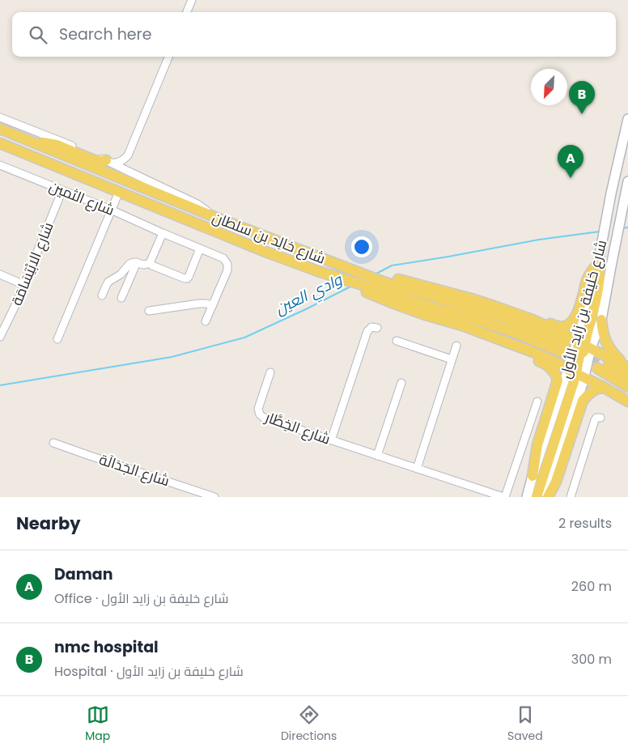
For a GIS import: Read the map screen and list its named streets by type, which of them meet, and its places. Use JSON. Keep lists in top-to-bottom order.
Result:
{
  "streets": {
    "main road": ["شارع خالِد بن سلطان", "شارع خليفة بن زايد الأول"],
    "street": [
      "شارع الثمين",
      "شارع الابْتِسَامَة",
      "شارع الخِطَّار",
      "شارع الجَدَالَة"
    ]
  },
  "crossings": [
    ["شارع الثمين", "شارع الابْتِسَامَة"]
  ],
  "water": ["وادي العين"],
  "north": "bottom left",
  "page": {
    "search": "Search here",
    "pins": ["B", "A"],
    "heading": ["Nearby", "2 results"],
    "list": [
      {
        "mark": "A",
        "name": "Daman",
        "note": "Office · شارع خليفة بن زايد الأول",
        "value": "260 m"
      },
      {
        "mark": "B",
        "name": "nmc hospital",
        "note": "Hospital · شارع خليفة بن زايد الأول",
        "value": "300 m"
      }
    ],
    "nav": ["Map", "Directions", "Saved"]
  }
}
